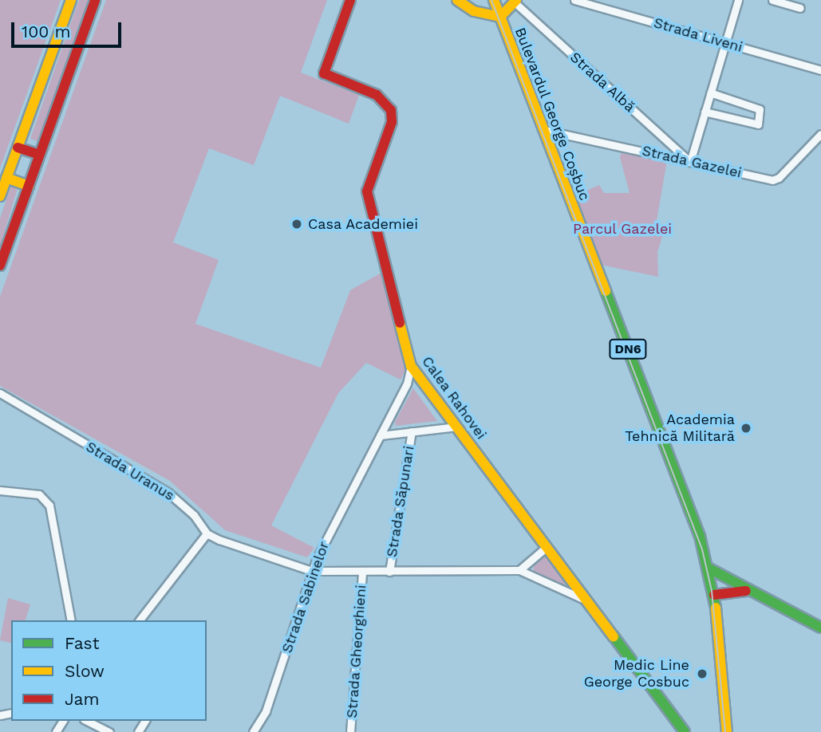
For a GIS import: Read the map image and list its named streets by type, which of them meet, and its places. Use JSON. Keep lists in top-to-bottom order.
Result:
{
  "streets": {
    "main road": ["Bulevardul George Coșbuc", "DN6", "Calea Rahovei"],
    "street": [
      "Strada Liveni",
      "Strada Albă",
      "Strada Gazelei",
      "Strada Uranus",
      "Strada Săpunari",
      "Strada Sabinelor",
      "Strada Gheorghieni"
    ]
  },
  "crossings": [
    ["Strada Albă", "Strada Gazelei"],
    ["Bulevardul George Coșbuc", "Strada Gazelei"],
    ["Bulevardul George Coșbuc", "DN6"],
    ["Calea Rahovei", "Strada Sabinelor"]
  ],
  "parks": ["Parcul Gazelei"],
  "places": ["Casa Academiei", "Academia Tehnică Militară", "Medic Line George Cosbuc"],
  "legend": ["Fast", "Slow", "Jam"],
  "scale_bar": "100 m"
}
